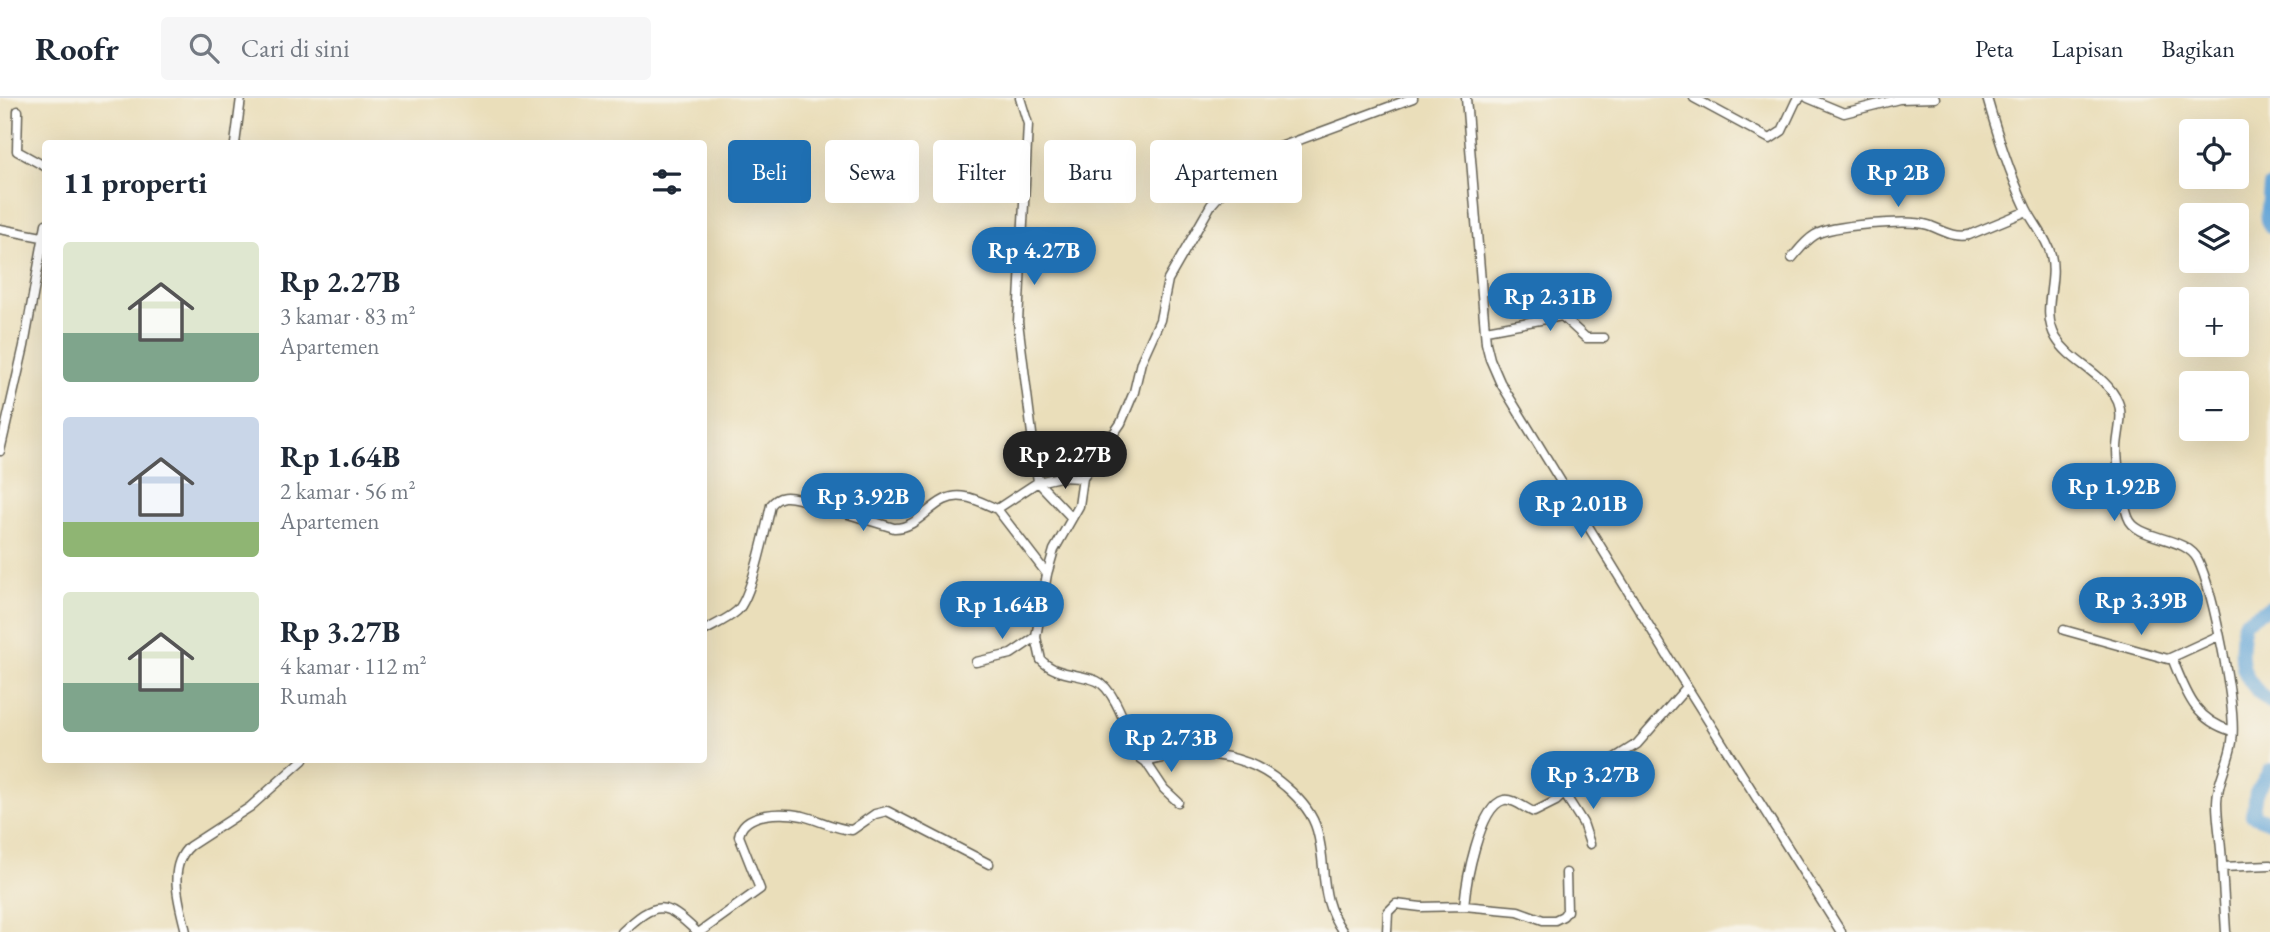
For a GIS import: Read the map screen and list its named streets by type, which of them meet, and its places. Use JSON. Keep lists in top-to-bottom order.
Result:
{
  "page": {
    "header": "Roofr",
    "search": "Cari di sini",
    "nav": ["Peta", "Lapisan", "Bagikan"],
    "map_buttons": ["+", "−"],
    "chip": [
      "Beli",
      "Sewa",
      "Filter",
      "Baru",
      "Apartemen"
    ],
    "heading": "11 properti",
    "price": [
      "Rp 2B",
      "Rp 4.27B",
      "Rp 2.31B",
      "Rp 2.27B",
      "Rp 1.92B",
      "Rp 3.92B",
      "Rp 2.01B",
      "Rp 3.39B",
      "Rp 1.64B",
      "Rp 2.73B",
      "Rp 3.27B"
    ],
    "list": [
      {
        "name": "Rp 2.27B",
        "note": "3 kamar · 83 m² · Apartemen"
      },
      {
        "name": "Rp 1.64B",
        "note": "2 kamar · 56 m² · Apartemen"
      },
      {
        "name": "Rp 3.27B",
        "note": "4 kamar · 112 m² · Rumah"
      }
    ]
  }
}
